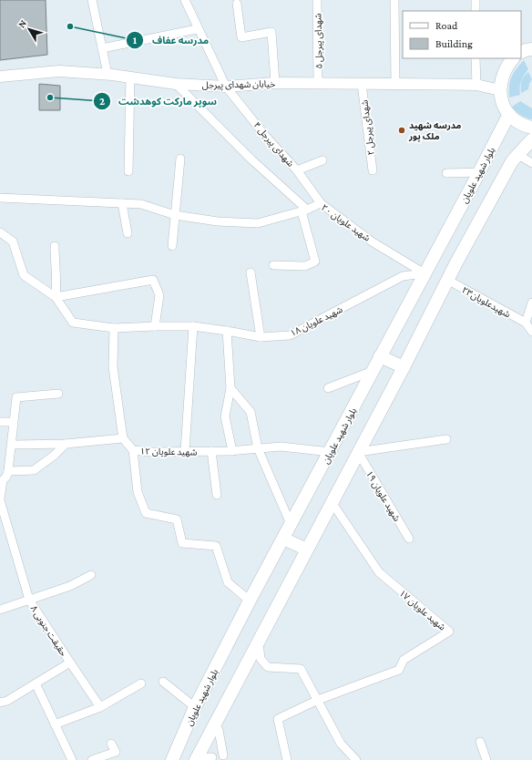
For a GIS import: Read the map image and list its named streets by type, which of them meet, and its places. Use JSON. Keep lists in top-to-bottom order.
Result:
{
  "streets": {
    "main road": ["خیابان شهدای پیرجل", "بلوار شهید علویان"],
    "street": [
      "شهدای پیرجل ۵",
      "شهدای پیرجل ۲",
      "شهدای پیرجل ۴",
      "شهید علویان ۲۰",
      "شهیدعلویان۲۳",
      "شهید علویان ۱۸",
      "شهید علویان ۱۲",
      "شهید علویان ۱۹",
      "شهید علویان ۱۷",
      "حقیقت جنوبی ۸"
    ]
  },
  "crossings": [
    ["شهدای پیرجل ۵", "خیابان شهدای پیرجل"],
    ["خیابان شهدای پیرجل", "شهدای پیرجل ۲"],
    ["خیابان شهدای پیرجل", "شهدای پیرجل ۴"],
    ["شهدای پیرجل ۴", "شهید علویان ۲۰"],
    ["بلوار شهید علویان", "شهید علویان ۲۰"],
    ["بلوار شهید علویان", "شهید علویان ۱۸"],
    ["بلوار شهید علویان", "شهید علویان ۱۲"],
    ["شهید علویان ۲۰", "شهید علویان ۱۸"]
  ],
  "places": ["مدرسه عفاف", "سوپر مارکت کوهدشت", "مدرسه شهید ملک پور"],
  "legend": ["Road", "Building"],
  "north": "top left"
}
